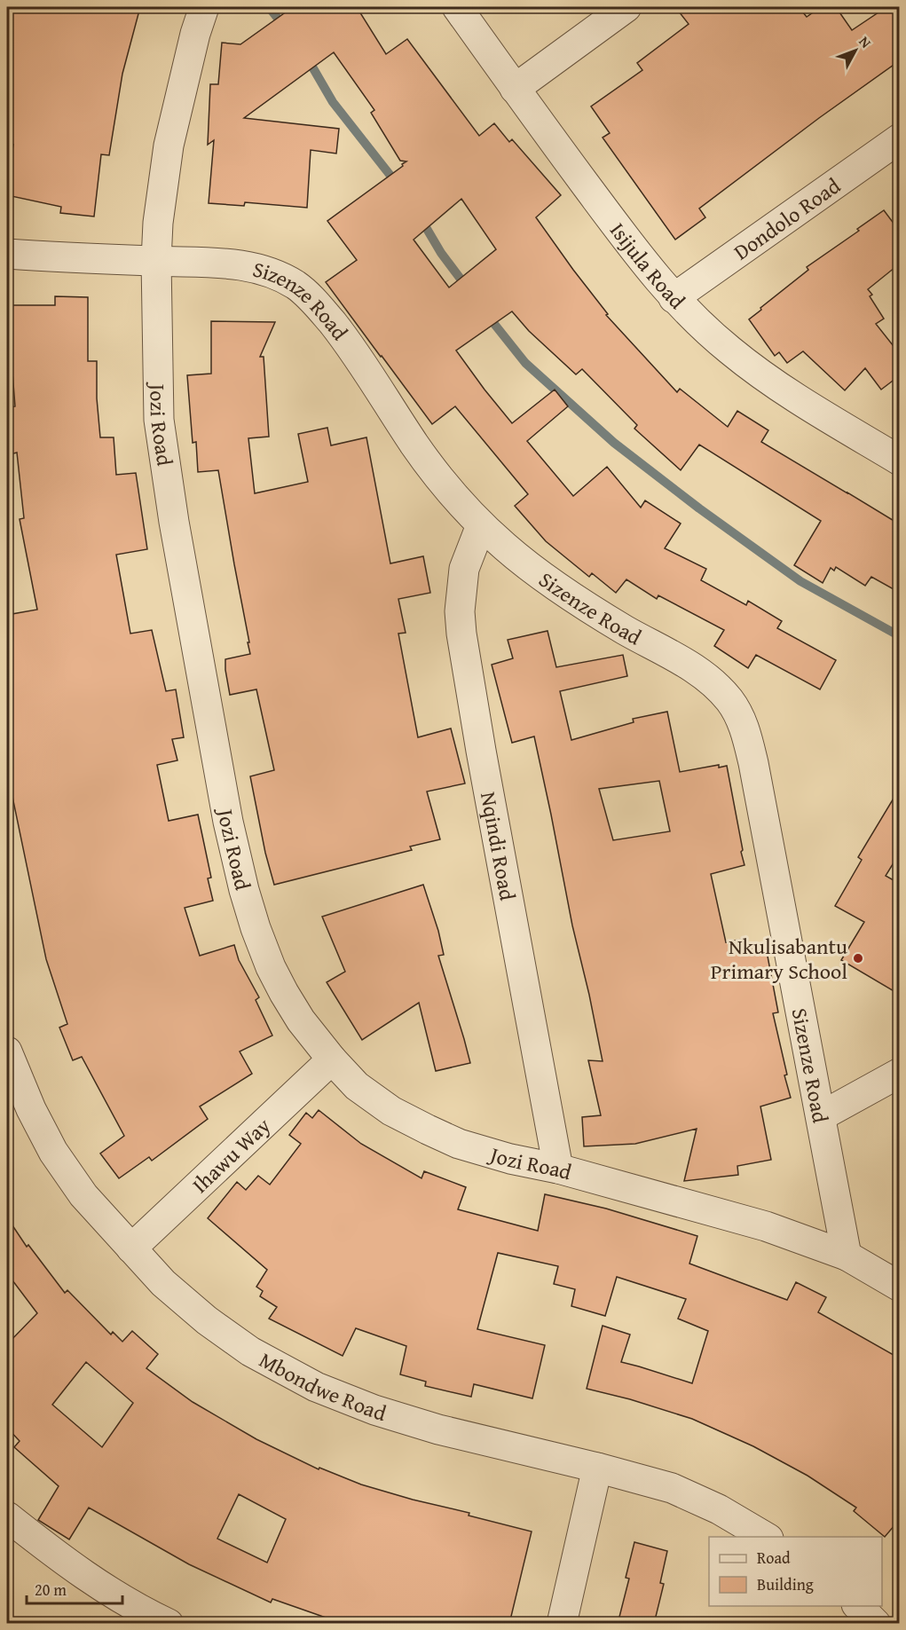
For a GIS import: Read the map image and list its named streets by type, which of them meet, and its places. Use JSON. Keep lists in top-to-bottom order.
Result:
{
  "streets": {
    "street": [
      "Dondolo Road",
      "Isijula Road",
      "Sizenze Road",
      "Jozi Road",
      "Nqindi Road",
      "Ihawu Way",
      "Mbondwe Road"
    ]
  },
  "crossings": [
    ["Dondolo Road", "Isijula Road"],
    ["Sizenze Road", "Jozi Road"],
    ["Sizenze Road", "Nqindi Road"],
    ["Jozi Road", "Nqindi Road"],
    ["Jozi Road", "Ihawu Way"],
    ["Ihawu Way", "Mbondwe Road"]
  ],
  "places": ["Nkulisabantu Primary School"],
  "legend": ["Road", "Building"],
  "scale_bar": "20 m",
  "north": "top right"
}
